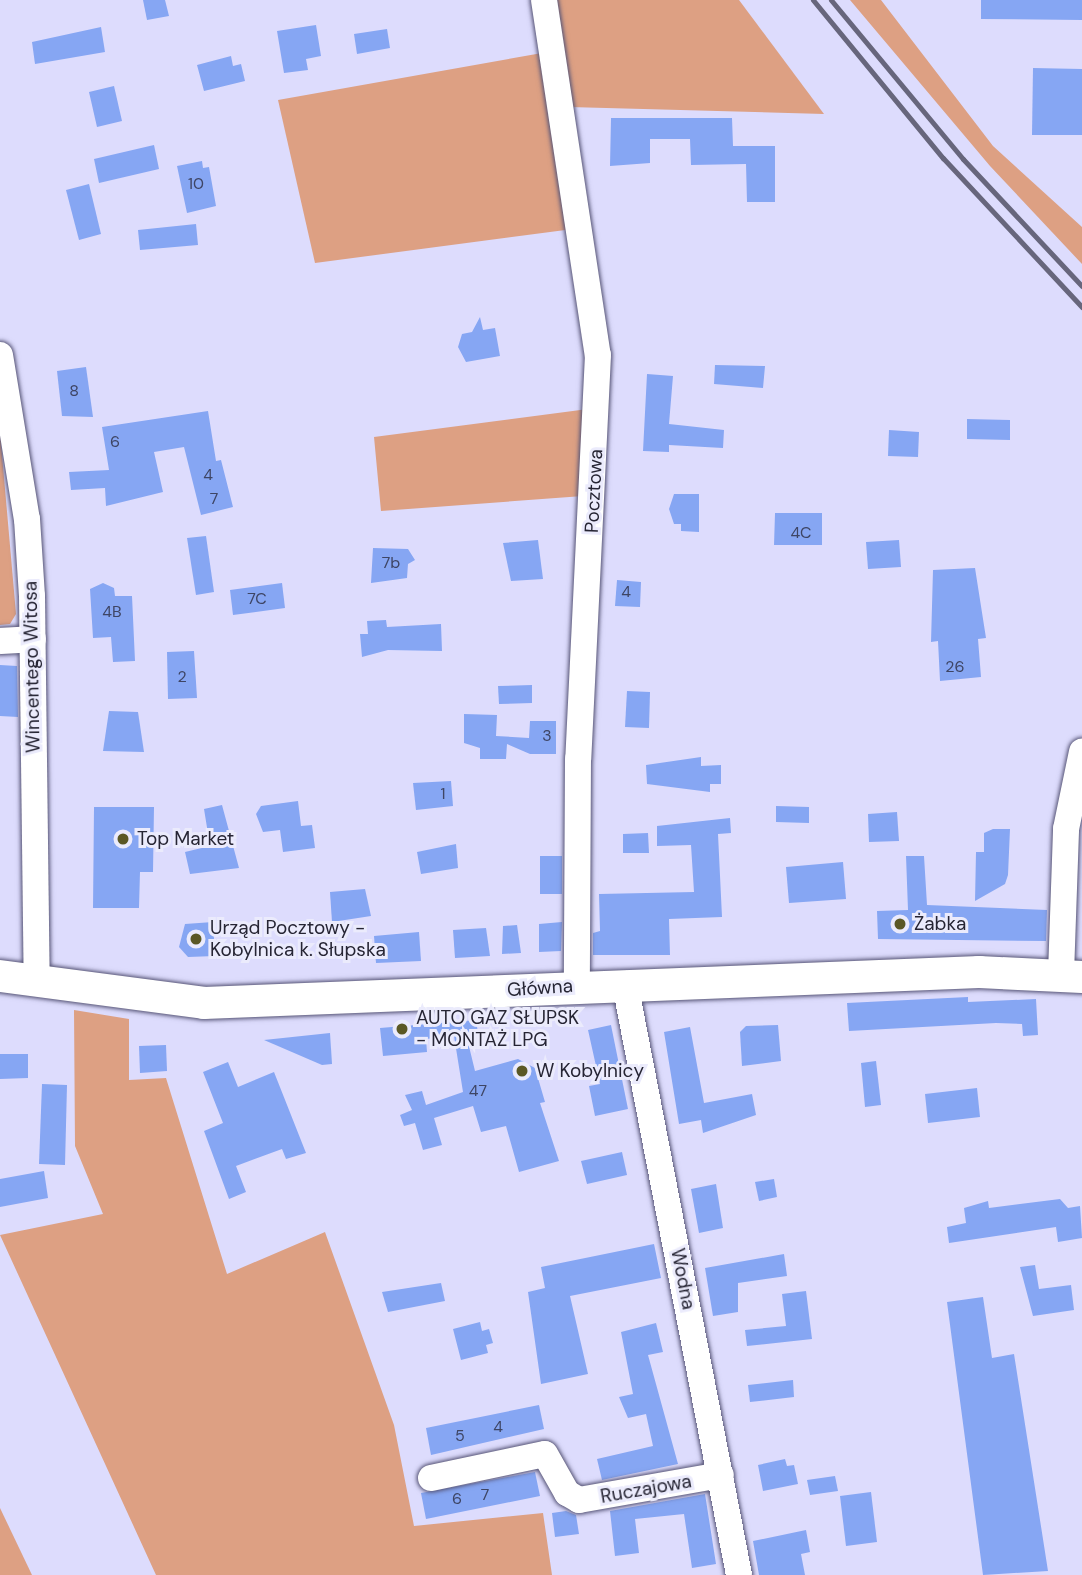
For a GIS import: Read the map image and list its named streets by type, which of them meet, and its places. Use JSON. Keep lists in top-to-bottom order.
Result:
{
  "streets": {
    "main road": ["Główna"],
    "street": [
      "Pocztowa",
      "Wincentego Witosa",
      "Wodna",
      "Ruczajowa"
    ]
  },
  "crossings": [
    ["Pocztowa", "Główna"],
    ["Wincentego Witosa", "Główna"],
    ["Główna", "Wodna"],
    ["Wodna", "Ruczajowa"]
  ],
  "places": [
    "Top Market",
    "Żabka",
    "Urząd Pocztowy - Kobylnica k. Słupska",
    "AUTO GAZ SŁUPSK - MONTAŻ LPG",
    "W Kobylnicy"
  ],
  "house_numbers": [
    "10",
    "8",
    "6",
    "4",
    "7",
    "4C",
    "7b",
    "4",
    "7C",
    "4B",
    "26",
    "2",
    "3",
    "1",
    "47",
    "4",
    "5",
    "7",
    "6"
  ]
}
